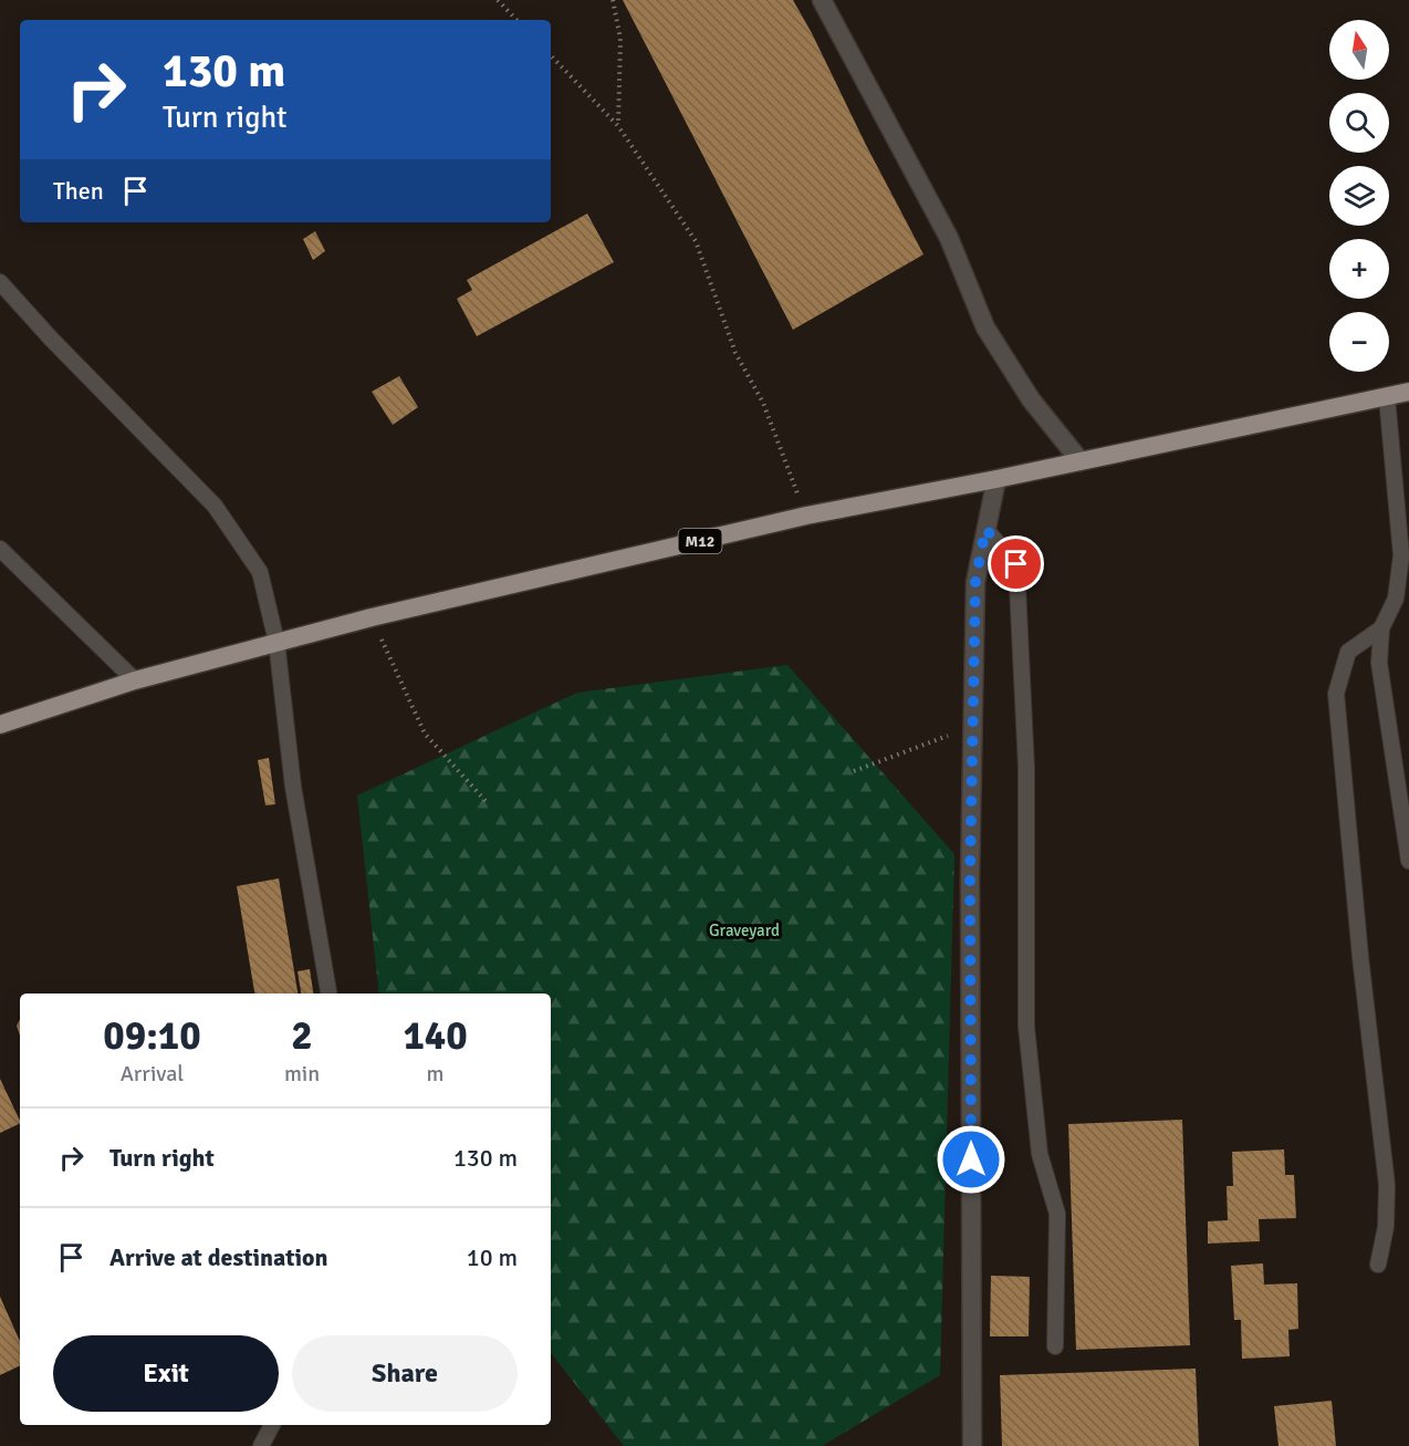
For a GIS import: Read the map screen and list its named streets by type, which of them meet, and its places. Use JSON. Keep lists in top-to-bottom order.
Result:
{
  "streets": {
    "highway": ["M12"]
  },
  "parks": ["Graveyard"],
  "north": "top",
  "page": {
    "map_buttons": ["+", "−"],
    "turn": ["130 m", "Turn right"],
    "then": "Then",
    "eta": [
      "09:10",
      "Arrival",
      "2",
      "min",
      "140",
      "m"
    ],
    "list": [
      {
        "name": "Turn right",
        "value": "130 m"
      },
      {
        "name": "Arrive at destination",
        "value": "10 m"
      }
    ],
    "buttons": ["Exit", "Share"]
  }
}
